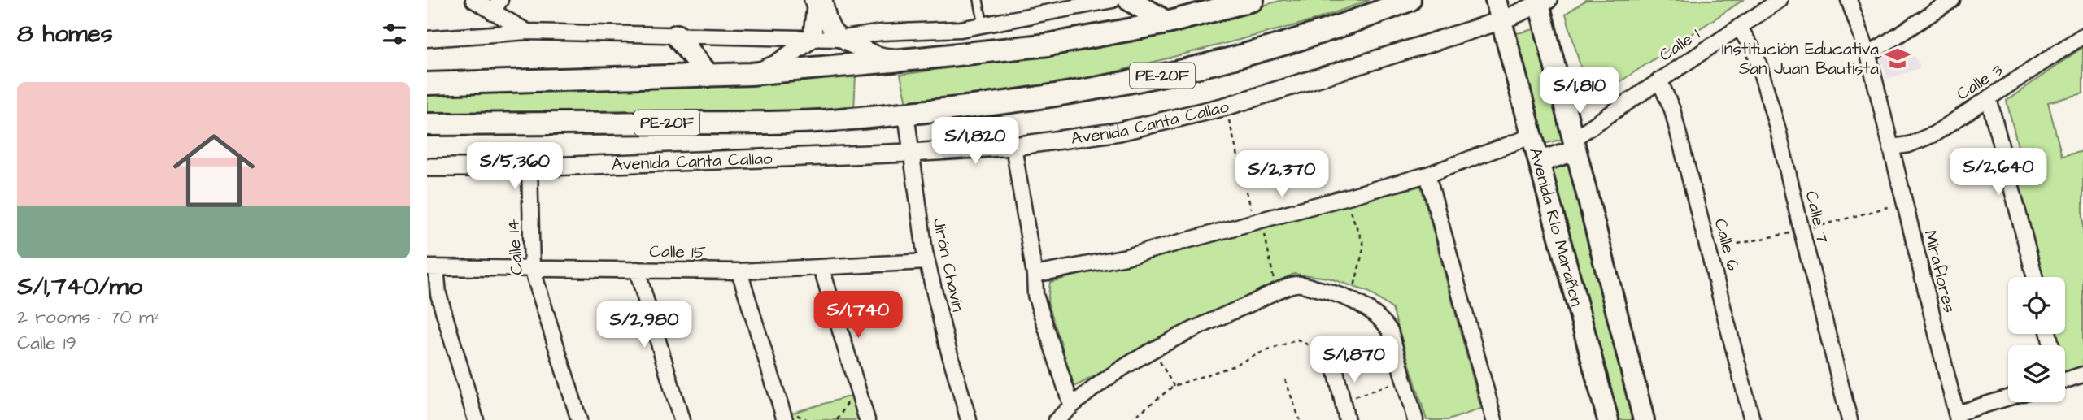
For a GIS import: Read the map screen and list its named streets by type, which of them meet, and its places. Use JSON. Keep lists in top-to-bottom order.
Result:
{
  "streets": {
    "main road": ["PE-20F", "Avenida Río Marañon"],
    "street": [
      "Calle 1",
      "Calle 3",
      "Avenida Canta Callao",
      "Calle 7",
      "Calle 6",
      "Calle 14",
      "Calle 15",
      "Jirón Chavín",
      "Miraflores"
    ]
  },
  "crossings": [
    ["Calle 1", "Calle 7"],
    ["Calle 1", "Avenida Río Marañon"],
    ["Calle 1", "Calle 6"],
    ["PE-20F", "Jirón Chavín"],
    ["Calle 3", "Miraflores"],
    ["Avenida Canta Callao", "Avenida Río Marañon"],
    ["Avenida Canta Callao", "Calle 14"],
    ["Avenida Canta Callao", "Jirón Chavín"],
    ["Calle 14", "Calle 15"],
    ["Calle 15", "Jirón Chavín"]
  ],
  "places": {
    "school or university": ["Institución Educativa San Juan Bautista"]
  },
  "page": {
    "heading": "8 homes",
    "price": [
      "S/1,810",
      "S/1,820",
      "S/5,360",
      "S/2,640",
      "S/2,370",
      "S/1,740",
      "S/2,980",
      "S/1,870"
    ],
    "list": [
      {
        "name": "S/1,740/mo",
        "note": "2 rooms · 70 m² · Calle 19"
      }
    ]
  }
}
